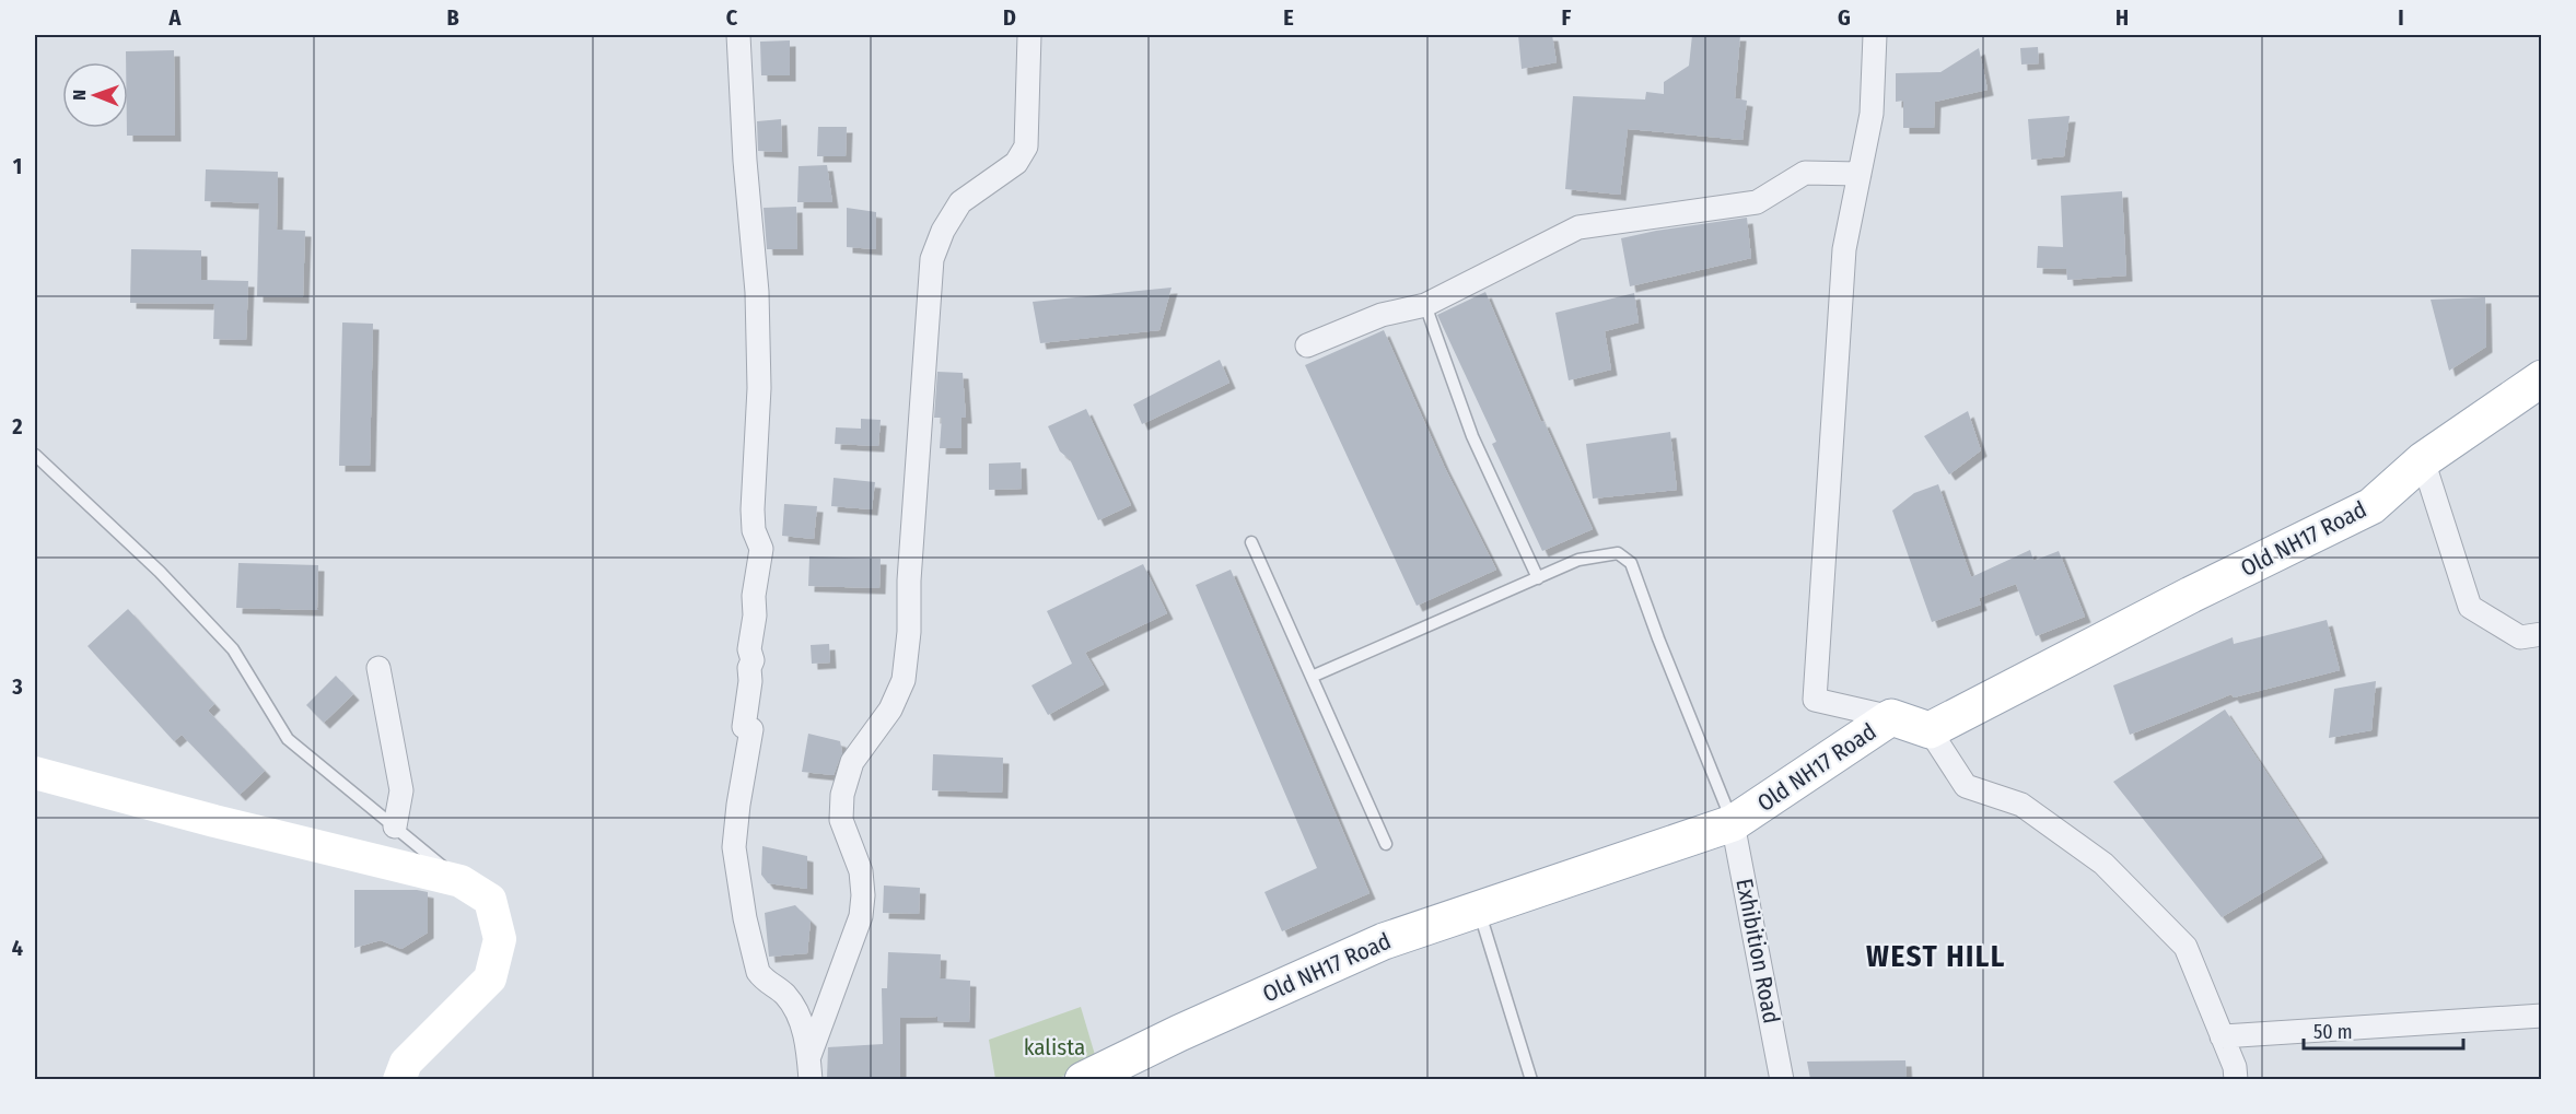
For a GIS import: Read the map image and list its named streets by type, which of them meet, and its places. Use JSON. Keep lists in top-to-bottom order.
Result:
{
  "streets": {
    "main road": ["Old NH17 Road"],
    "street": ["Exhibition Road"]
  },
  "crossings": [
    ["Old NH17 Road", "Exhibition Road"]
  ],
  "districts": ["WEST HILL"],
  "parks": ["kalista"],
  "scale_bar": "50 m",
  "north": "left",
  "grid": {
    "columns": [
      "A",
      "B",
      "C",
      "D",
      "E",
      "F",
      "G",
      "H",
      "I"
    ],
    "rows": [
      "1",
      "2",
      "3",
      "4"
    ]
  }
}
